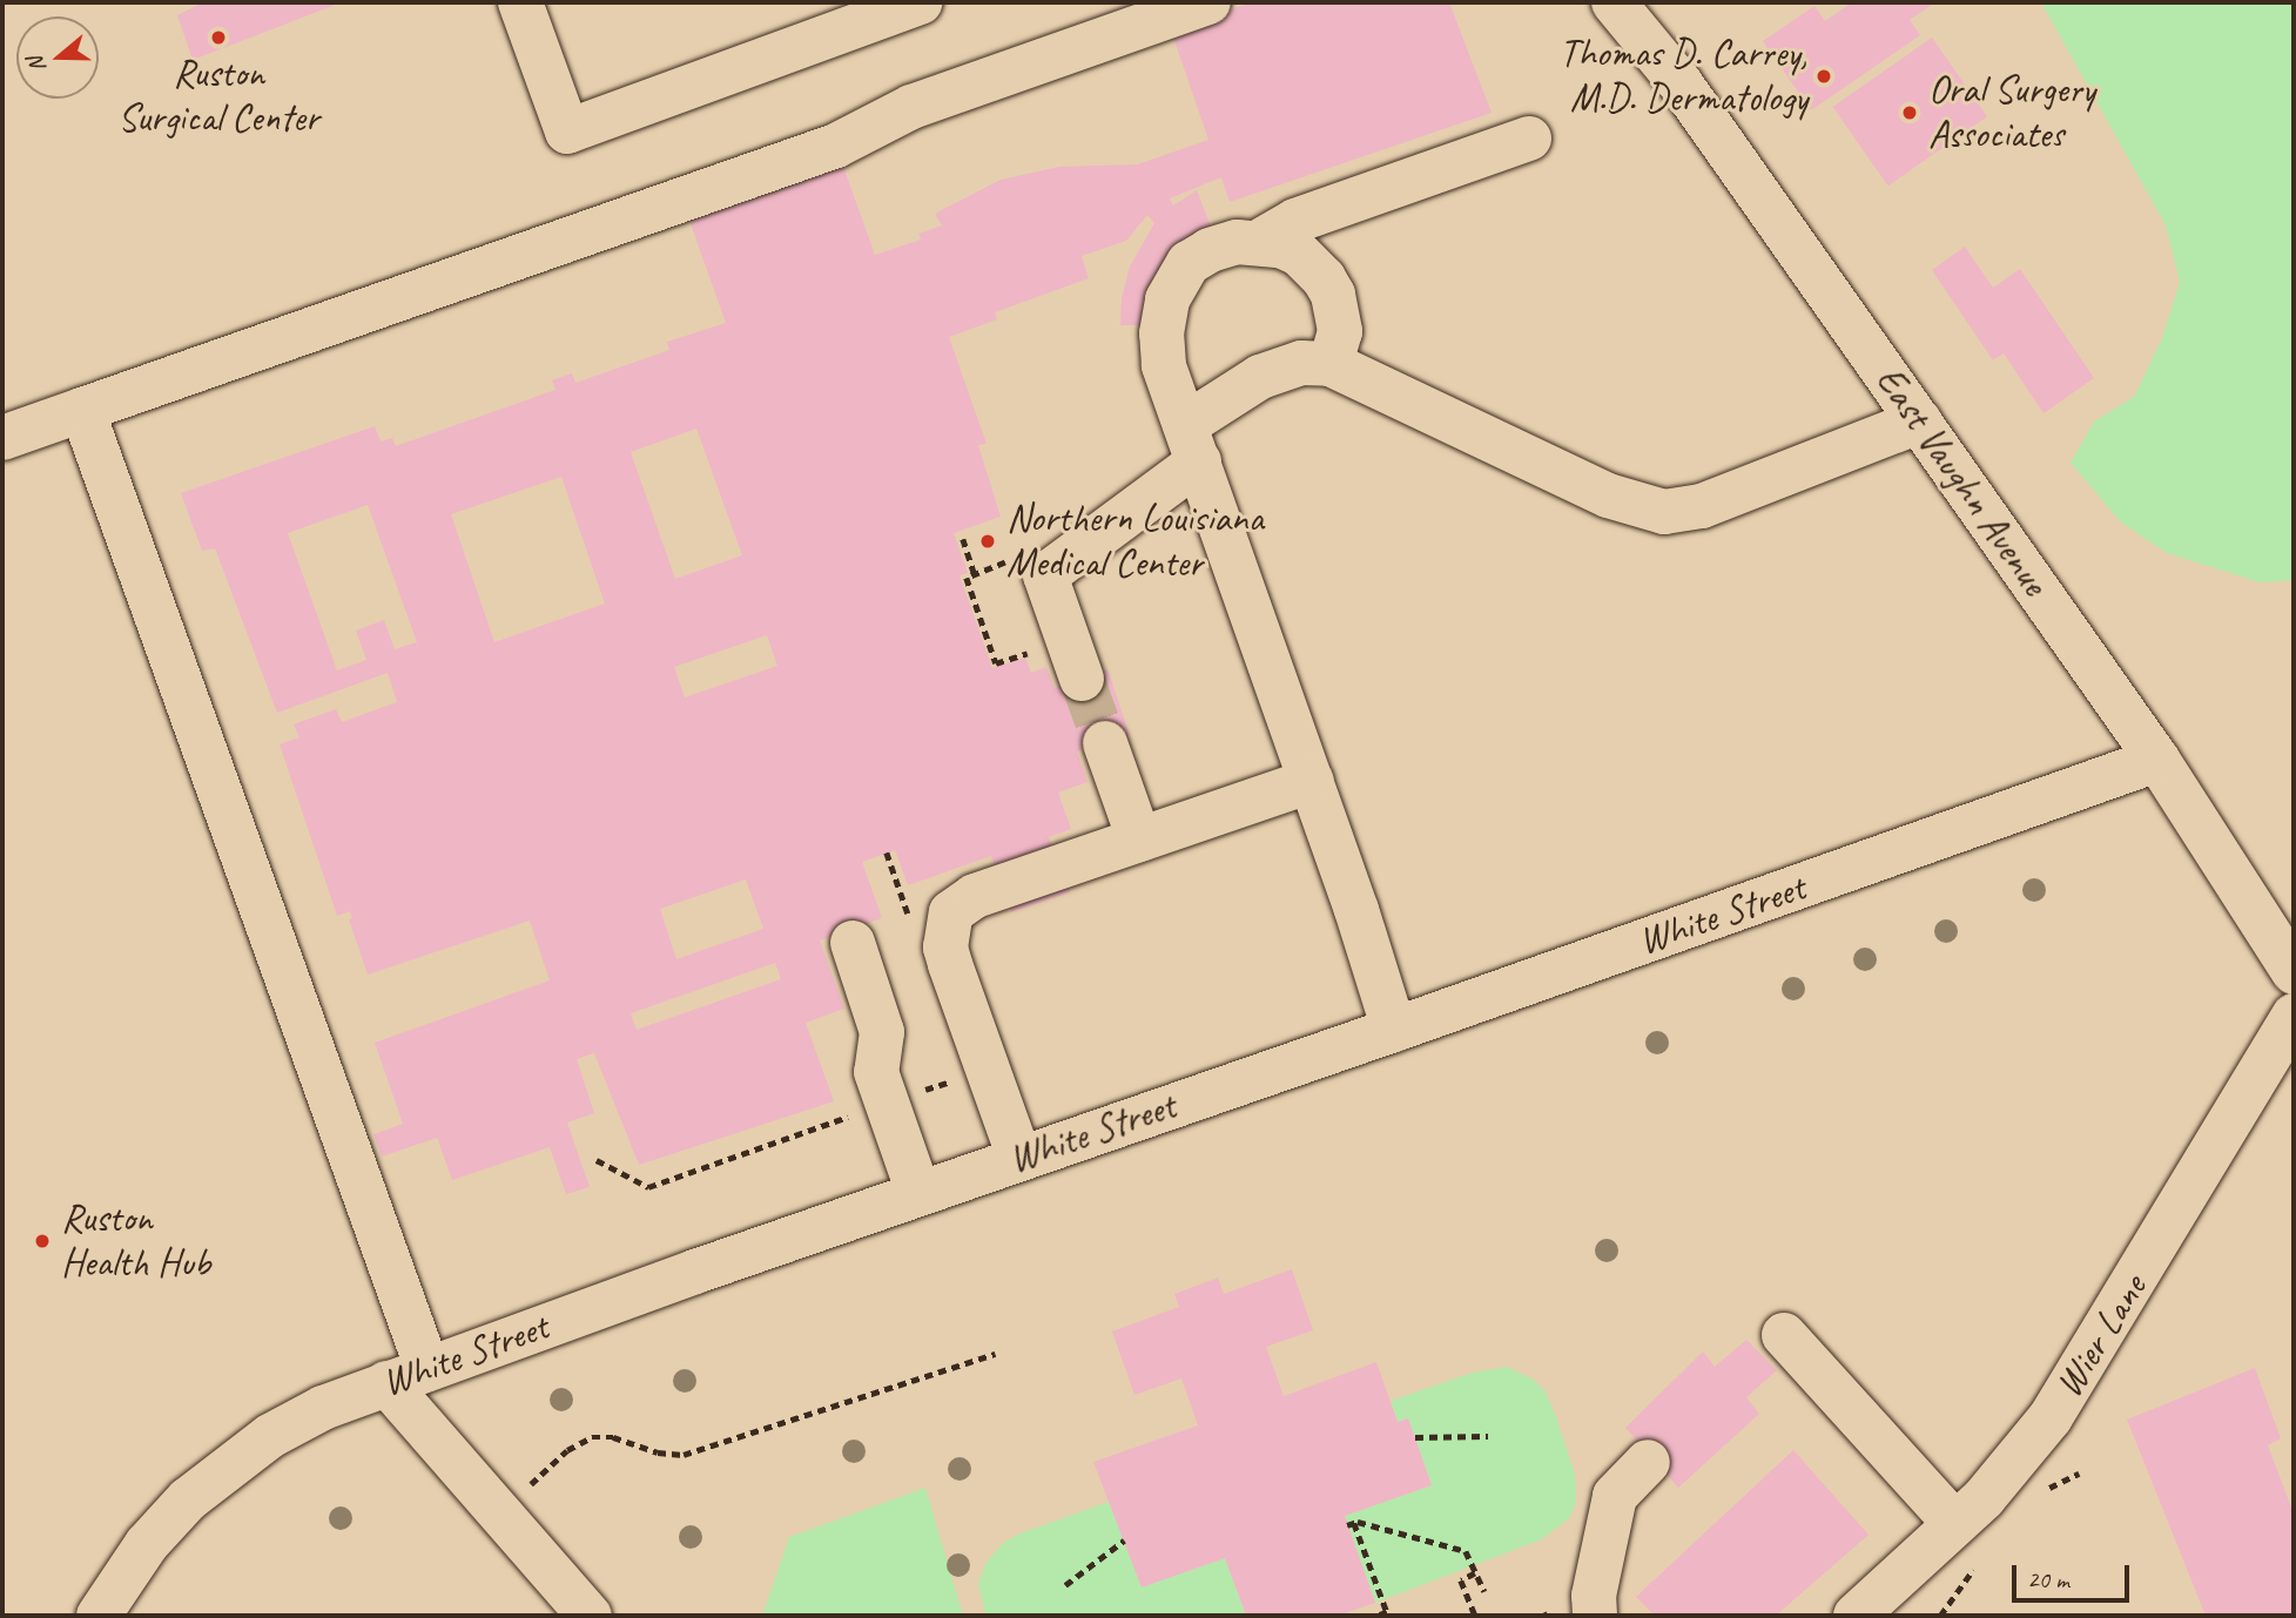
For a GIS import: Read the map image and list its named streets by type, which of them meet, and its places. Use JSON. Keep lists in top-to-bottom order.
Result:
{
  "streets": {
    "street": ["East Vaughn Avenue", "White Street", "Wier Lane"]
  },
  "crossings": [
    ["East Vaughn Avenue", "White Street"]
  ],
  "places": [
    "Ruston Surgical Center",
    "Thomas D. Carrey, M.D. Dermatology",
    "Oral Surgery Associates",
    "Northern Louisiana Medical Center",
    "Ruston Health Hub"
  ],
  "scale_bar": "20 m",
  "north": "left"
}
